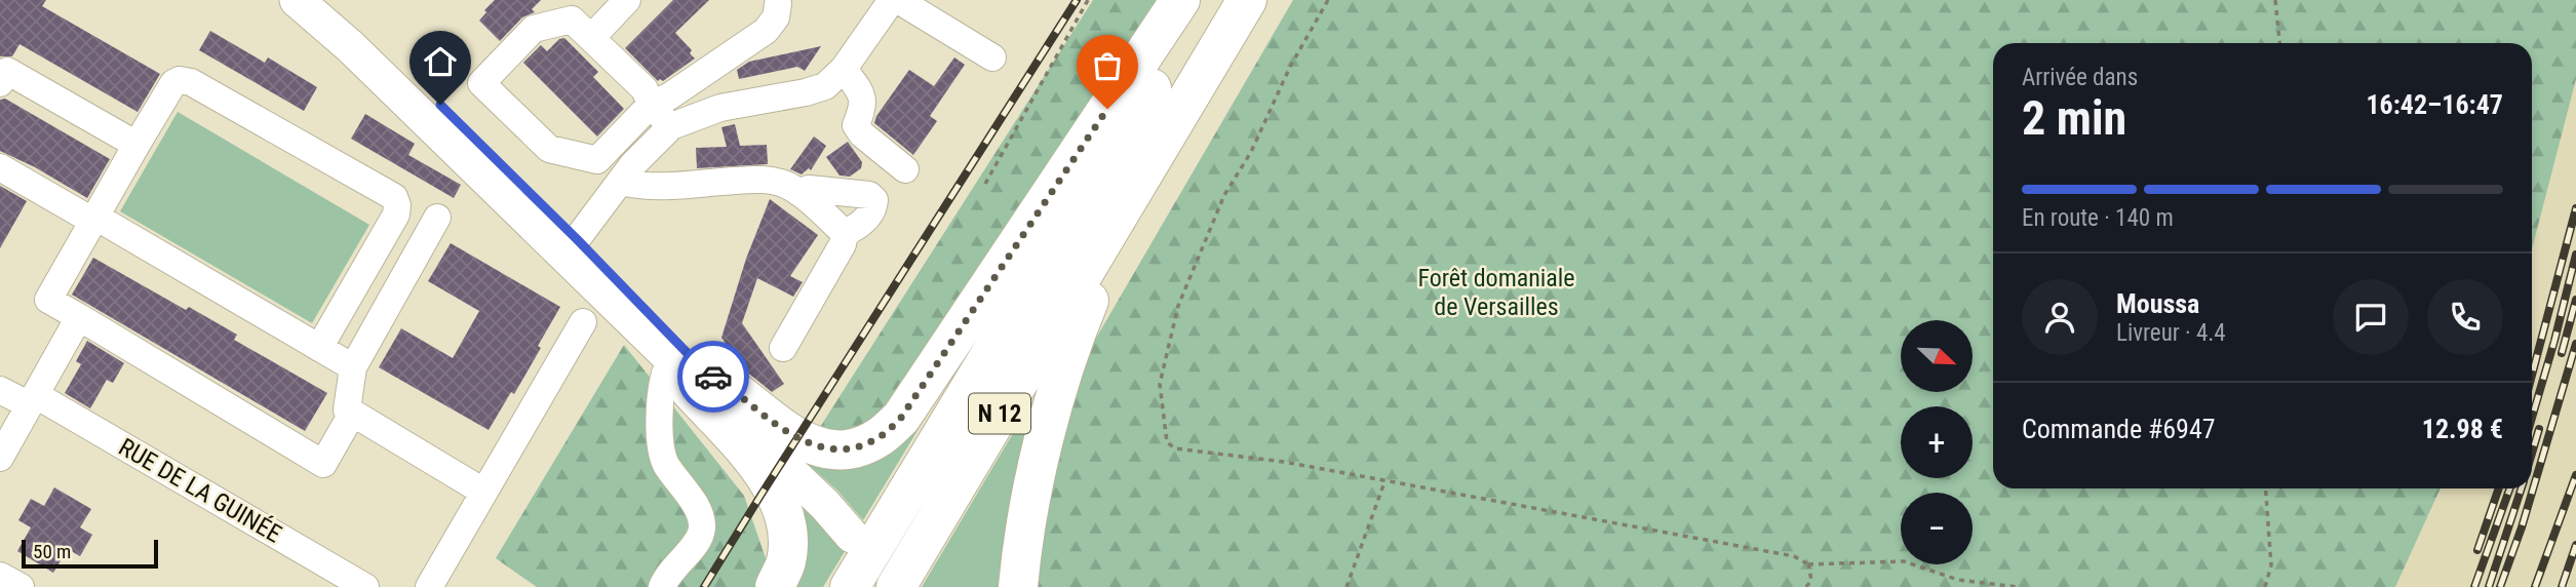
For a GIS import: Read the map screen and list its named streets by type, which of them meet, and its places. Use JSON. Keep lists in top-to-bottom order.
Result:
{
  "streets": {
    "highway": ["N 12"],
    "lane": ["RUE DE LA GUINÉE"]
  },
  "parks": ["Forêt domaniale de Versailles"],
  "scale_bar": "50 m",
  "north": "bottom right",
  "page": {
    "heading": ["2 min", "Arrivée dans", "16:42–16:47"],
    "panel": [
      "Moussa",
      "Livreur · 4.4",
      "Commande #6947",
      "12.98 €"
    ],
    "bar": "En route · 140 m",
    "map_buttons": ["+", "−"],
    "scale": "50 m"
  }
}
